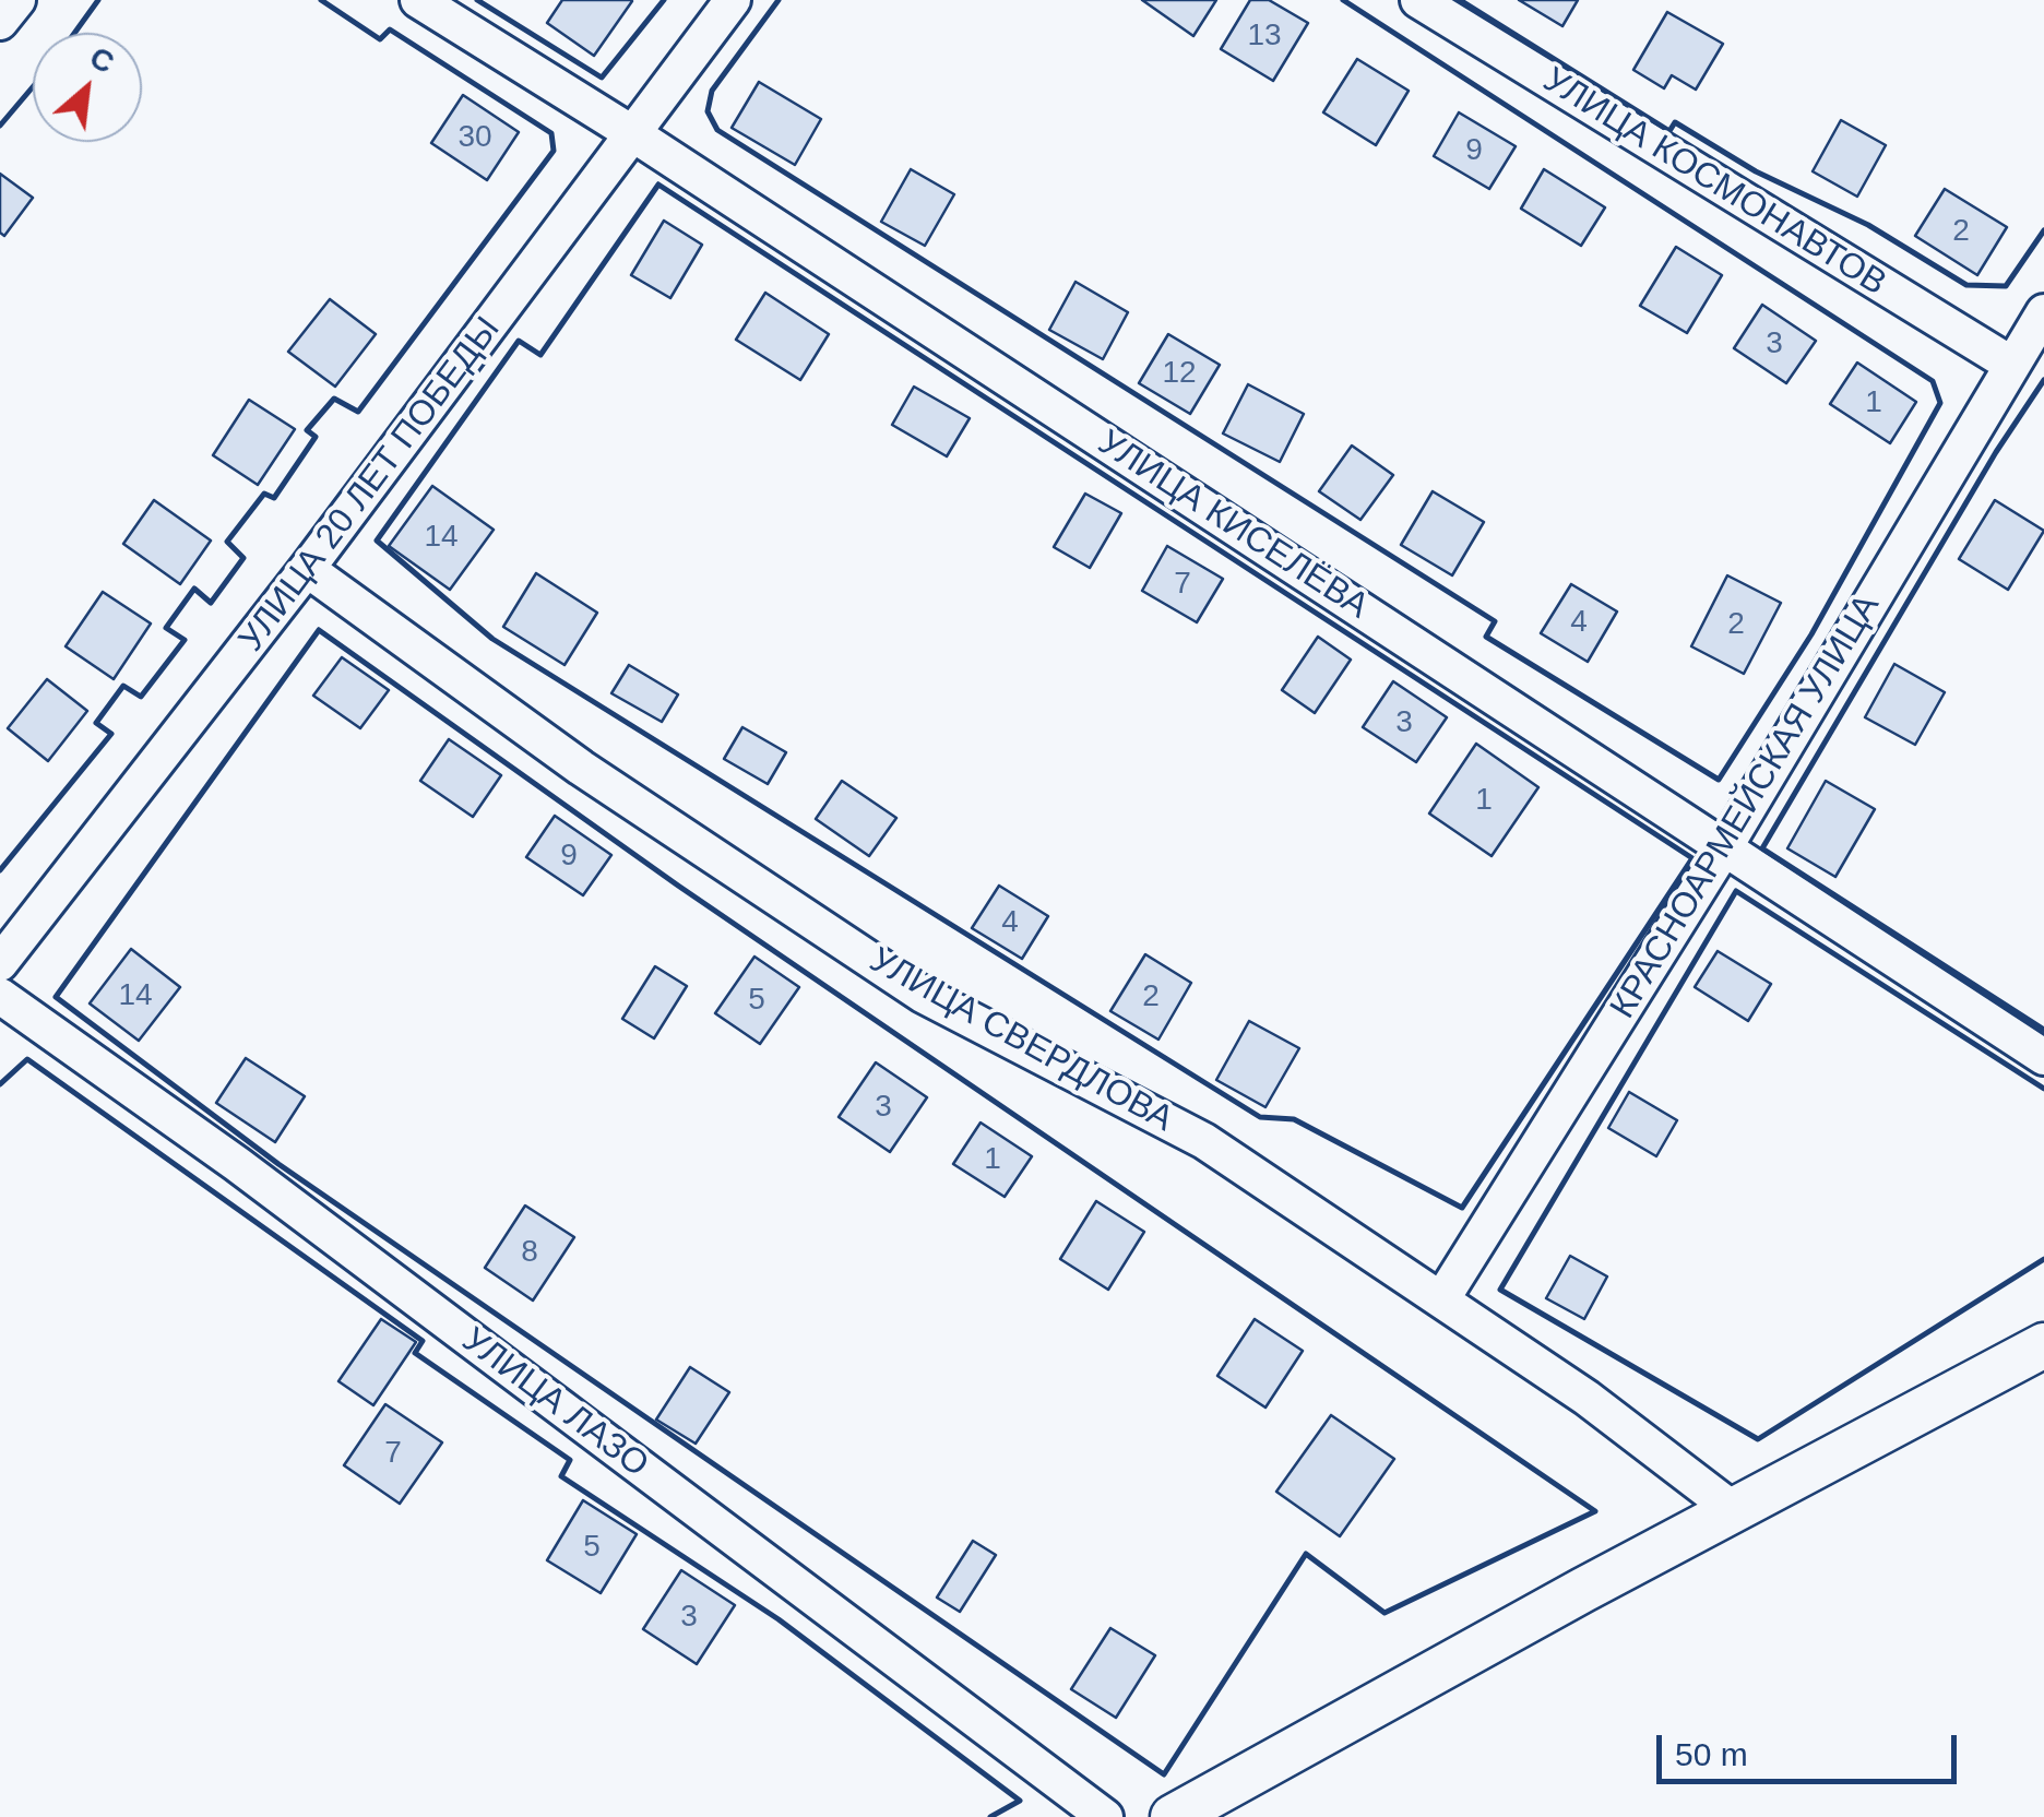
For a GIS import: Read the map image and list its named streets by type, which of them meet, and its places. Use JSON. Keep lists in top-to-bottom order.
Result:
{
  "streets": {
    "street": [
      "УЛИЦА КОСМОНАВТОВ",
      "УЛИЦА 20 ЛЕТ ПОБЕДЫ",
      "УЛИЦА КИСЕЛЁВА",
      "КРАСНОАРМЕЙСКАЯ УЛИЦА",
      "УЛИЦА СВЕРДЛОВА",
      "УЛИЦА ЛАЗО"
    ]
  },
  "crossings": [
    ["УЛИЦА КОСМОНАВТОВ", "КРАСНОАРМЕЙСКАЯ УЛИЦА"],
    ["УЛИЦА 20 ЛЕТ ПОБЕДЫ", "УЛИЦА КИСЕЛЁВА"],
    ["УЛИЦА 20 ЛЕТ ПОБЕДЫ", "УЛИЦА СВЕРДЛОВА"],
    ["УЛИЦА КИСЕЛЁВА", "КРАСНОАРМЕЙСКАЯ УЛИЦА"],
    ["КРАСНОАРМЕЙСКАЯ УЛИЦА", "УЛИЦА СВЕРДЛОВА"]
  ],
  "house_numbers": [
    "13",
    "30",
    "9",
    "2",
    "3",
    "12",
    "1",
    "14",
    "7",
    "4",
    "2",
    "3",
    "1",
    "9",
    "4",
    "14",
    "2",
    "5",
    "3",
    "1",
    "8",
    "7",
    "5",
    "3"
  ],
  "scale_bar": "50 m",
  "north": "top right"
}
